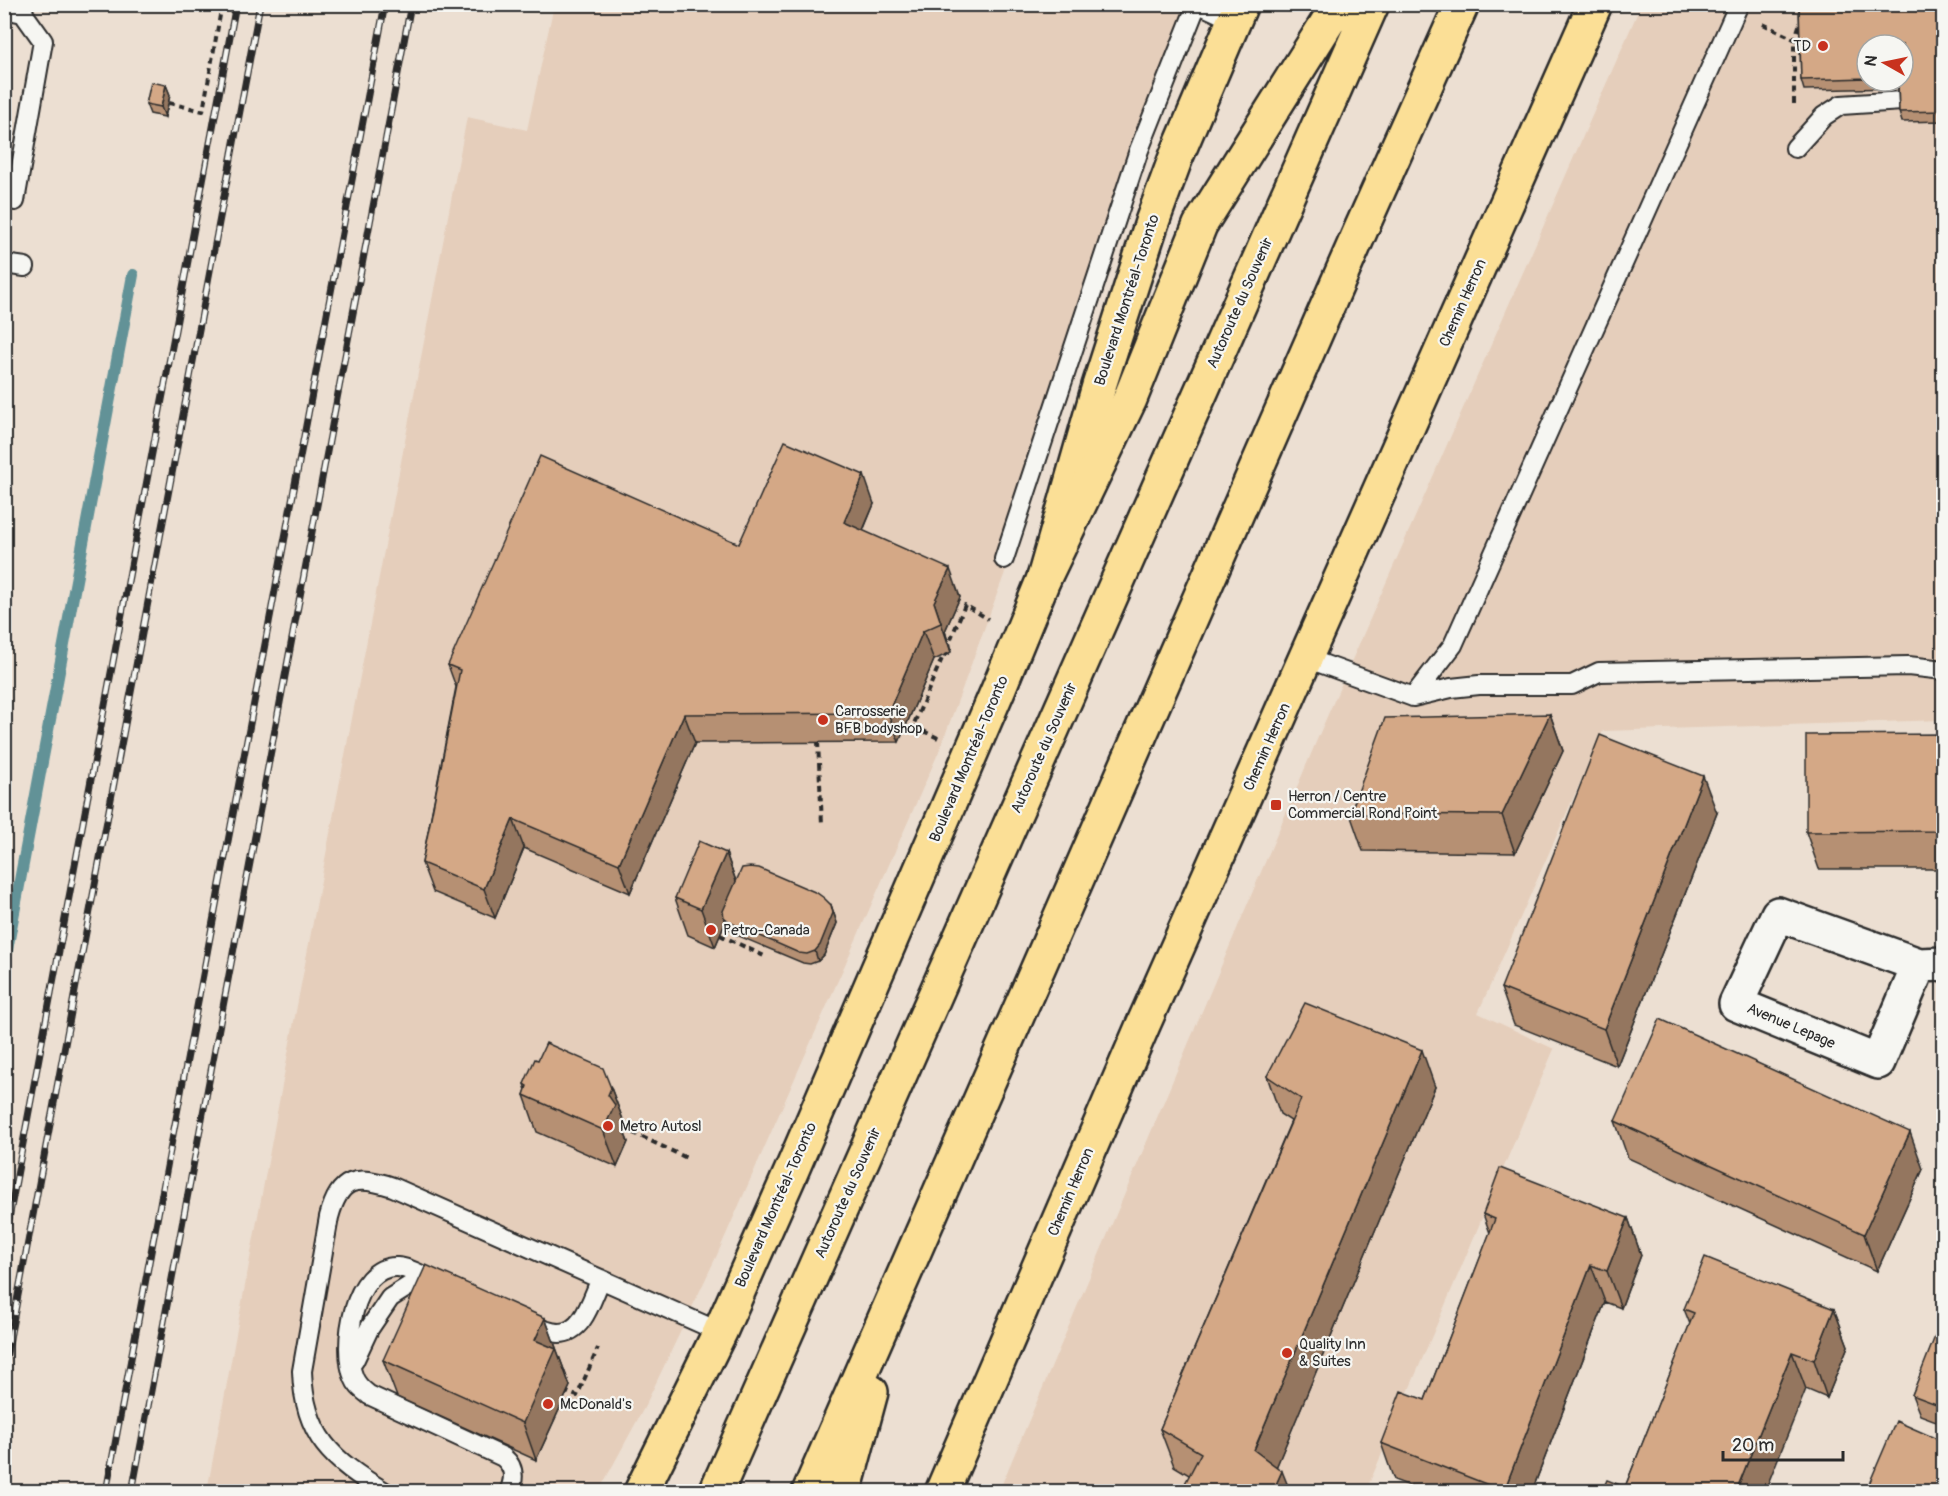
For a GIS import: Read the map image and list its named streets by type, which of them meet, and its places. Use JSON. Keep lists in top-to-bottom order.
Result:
{
  "streets": {
    "main road": ["Boulevard Montréal-Toronto", "Autoroute du Souvenir", "Chemin Herron"],
    "street": ["Avenue Lepage"]
  },
  "places": {
    "other": [
      "TD",
      "Carrosserie BFB bodyshop",
      "Petro-Canada",
      "Metro Autosl",
      "Quality Inn & Suites",
      "McDonald's"
    ],
    "transit": ["Herron / Centre Commercial Rond Point"]
  },
  "scale_bar": "20 m",
  "north": "left"
}
